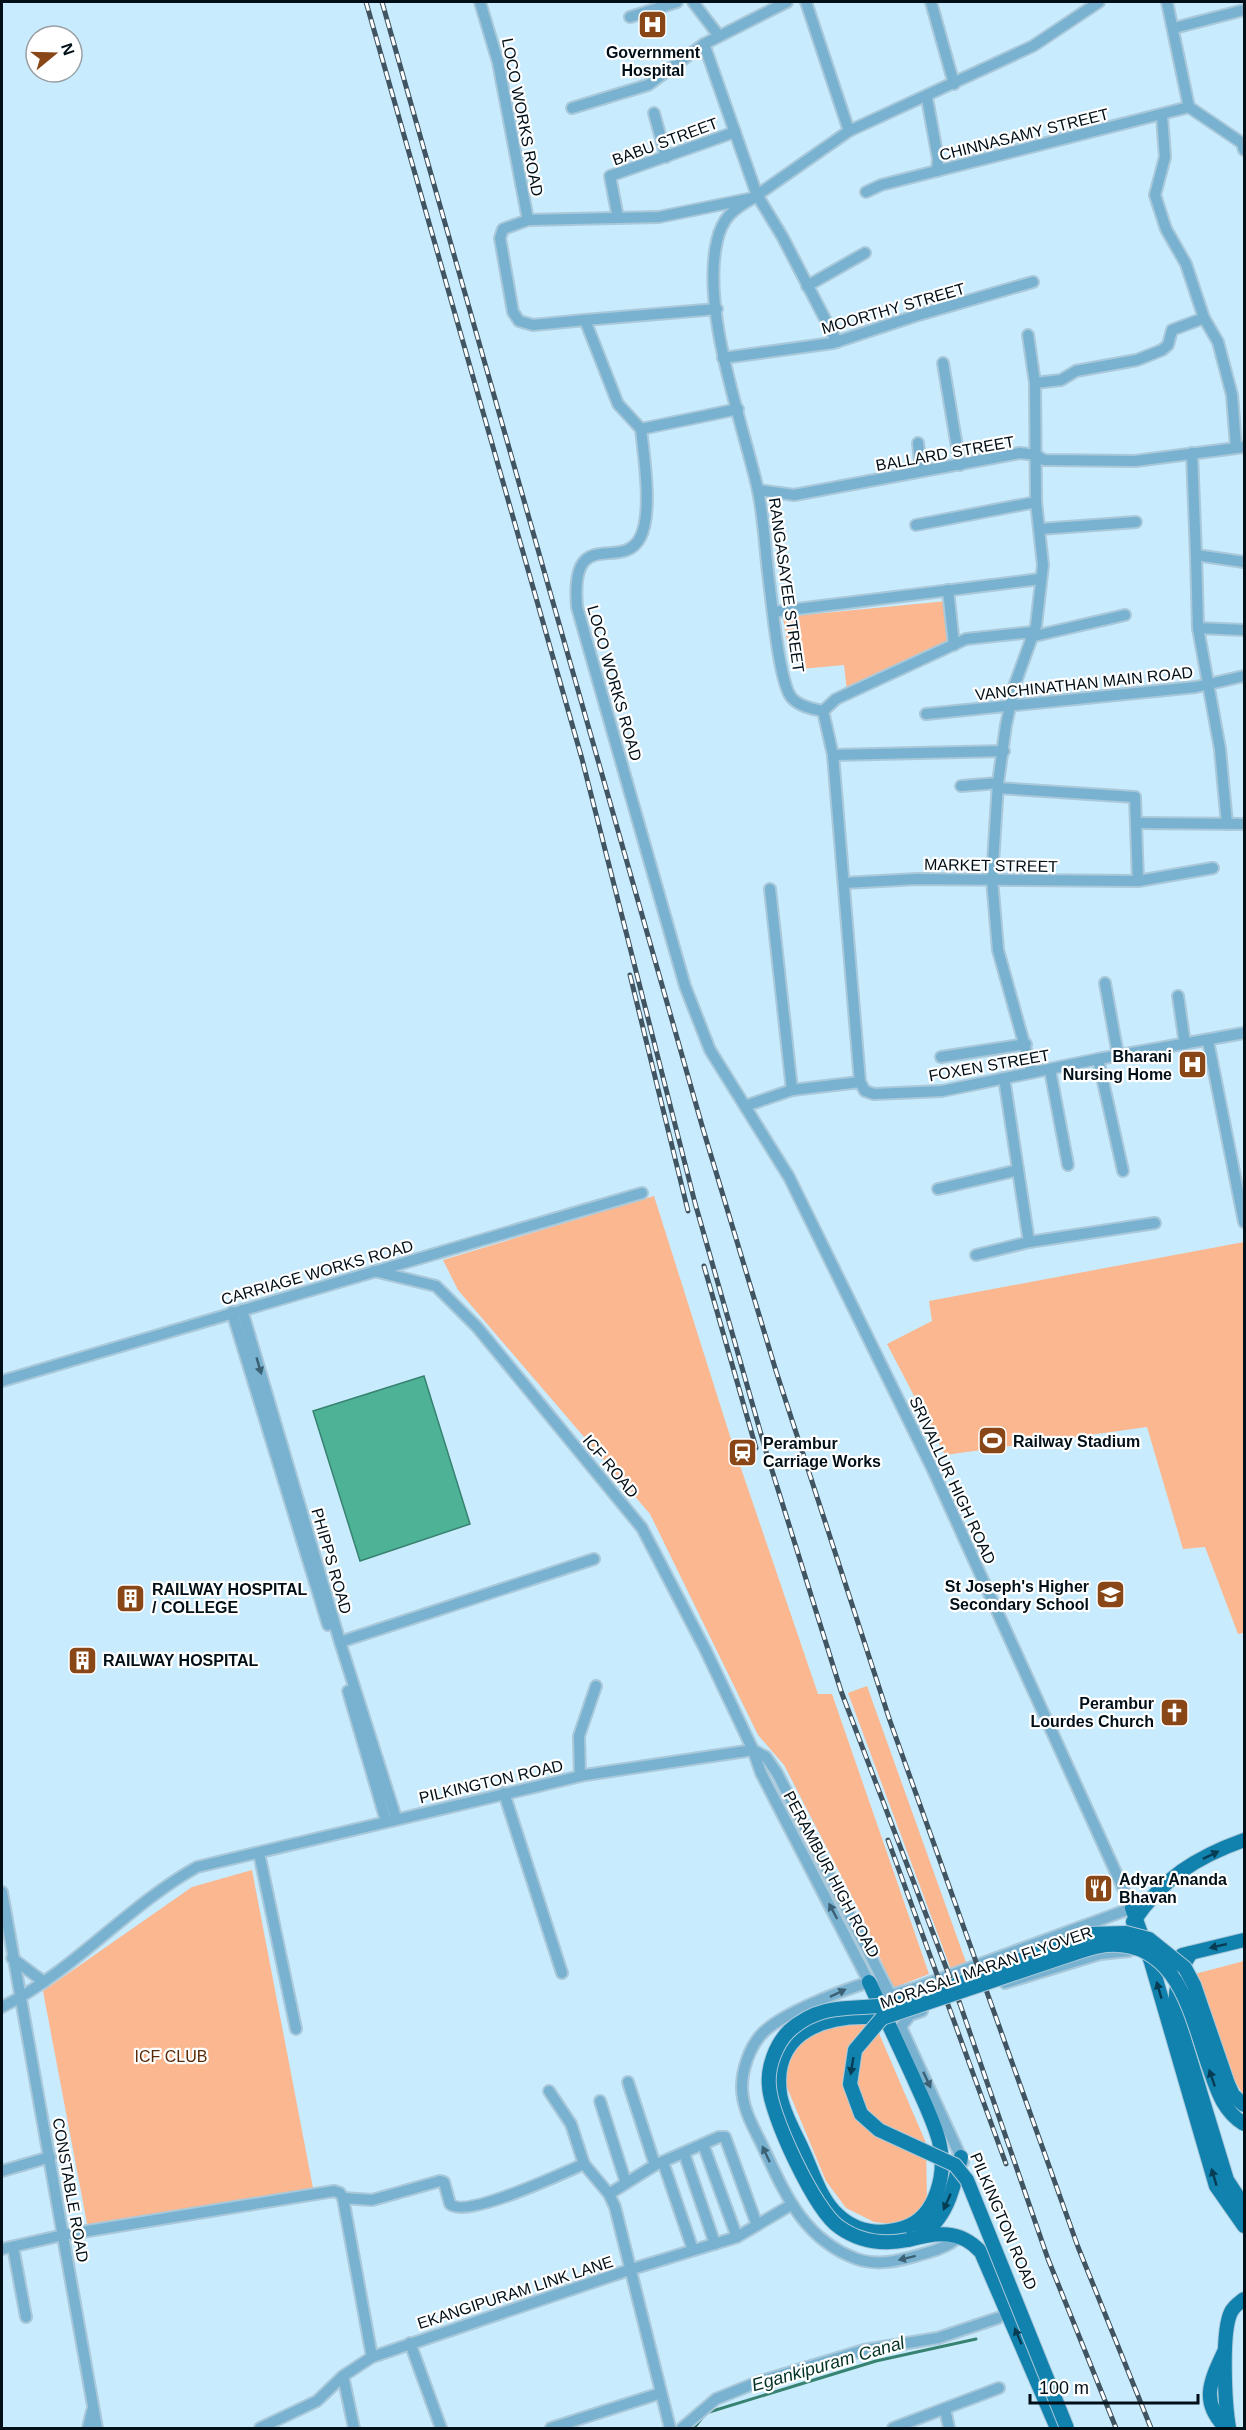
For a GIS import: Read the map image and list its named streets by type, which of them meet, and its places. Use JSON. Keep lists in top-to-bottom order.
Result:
{
  "streets": {
    "main road": ["MORASALI MARAN FLYOVER"],
    "street": [
      "LOCO WORKS ROAD",
      "CHINNASAMY STREET",
      "BABU STREET",
      "MOORTHY STREET",
      "BALLARD STREET",
      "RANGASAYEE STREET",
      "VANCHINATHAN MAIN ROAD",
      "MARKET STREET",
      "FOXEN STREET",
      "CARRIAGE WORKS ROAD",
      "ICF ROAD",
      "SRIVALLUR HIGH ROAD",
      "PHIPPS ROAD",
      "PILKINGTON ROAD",
      "PERAMBUR HIGH ROAD",
      "CONSTABLE ROAD",
      "EKANGIPURAM LINK LANE"
    ]
  },
  "crossings": [
    ["LOCO WORKS ROAD", "SRIVALLUR HIGH ROAD"],
    ["MOORTHY STREET", "RANGASAYEE STREET"],
    ["BALLARD STREET", "RANGASAYEE STREET"],
    ["CARRIAGE WORKS ROAD", "ICF ROAD"],
    ["CARRIAGE WORKS ROAD", "PHIPPS ROAD"],
    ["ICF ROAD", "PILKINGTON ROAD"],
    ["ICF ROAD", "PERAMBUR HIGH ROAD"],
    ["PHIPPS ROAD", "PILKINGTON ROAD"],
    ["PILKINGTON ROAD", "PERAMBUR HIGH ROAD"],
    ["PILKINGTON ROAD", "CONSTABLE ROAD"],
    ["PERAMBUR HIGH ROAD", "MORASALI MARAN FLYOVER"],
    ["PERAMBUR HIGH ROAD", "EKANGIPURAM LINK LANE"]
  ],
  "water": ["Egankipuram Canal"],
  "parks": ["ICF CLUB"],
  "places": {
    "hospital": ["Government Hospital", "Bharani Nursing Home"],
    "sports": ["Railway Stadium"],
    "station": ["Perambur Carriage Works"],
    "school or university": ["St Joseph's Higher Secondary School"],
    "building": ["RAILWAY HOSPITAL / COLLEGE", "RAILWAY HOSPITAL"],
    "church": ["Perambur Lourdes Church"],
    "restaurant": ["Adyar Ananda Bhavan"]
  },
  "scale_bar": "100 m",
  "north": "right"
}
